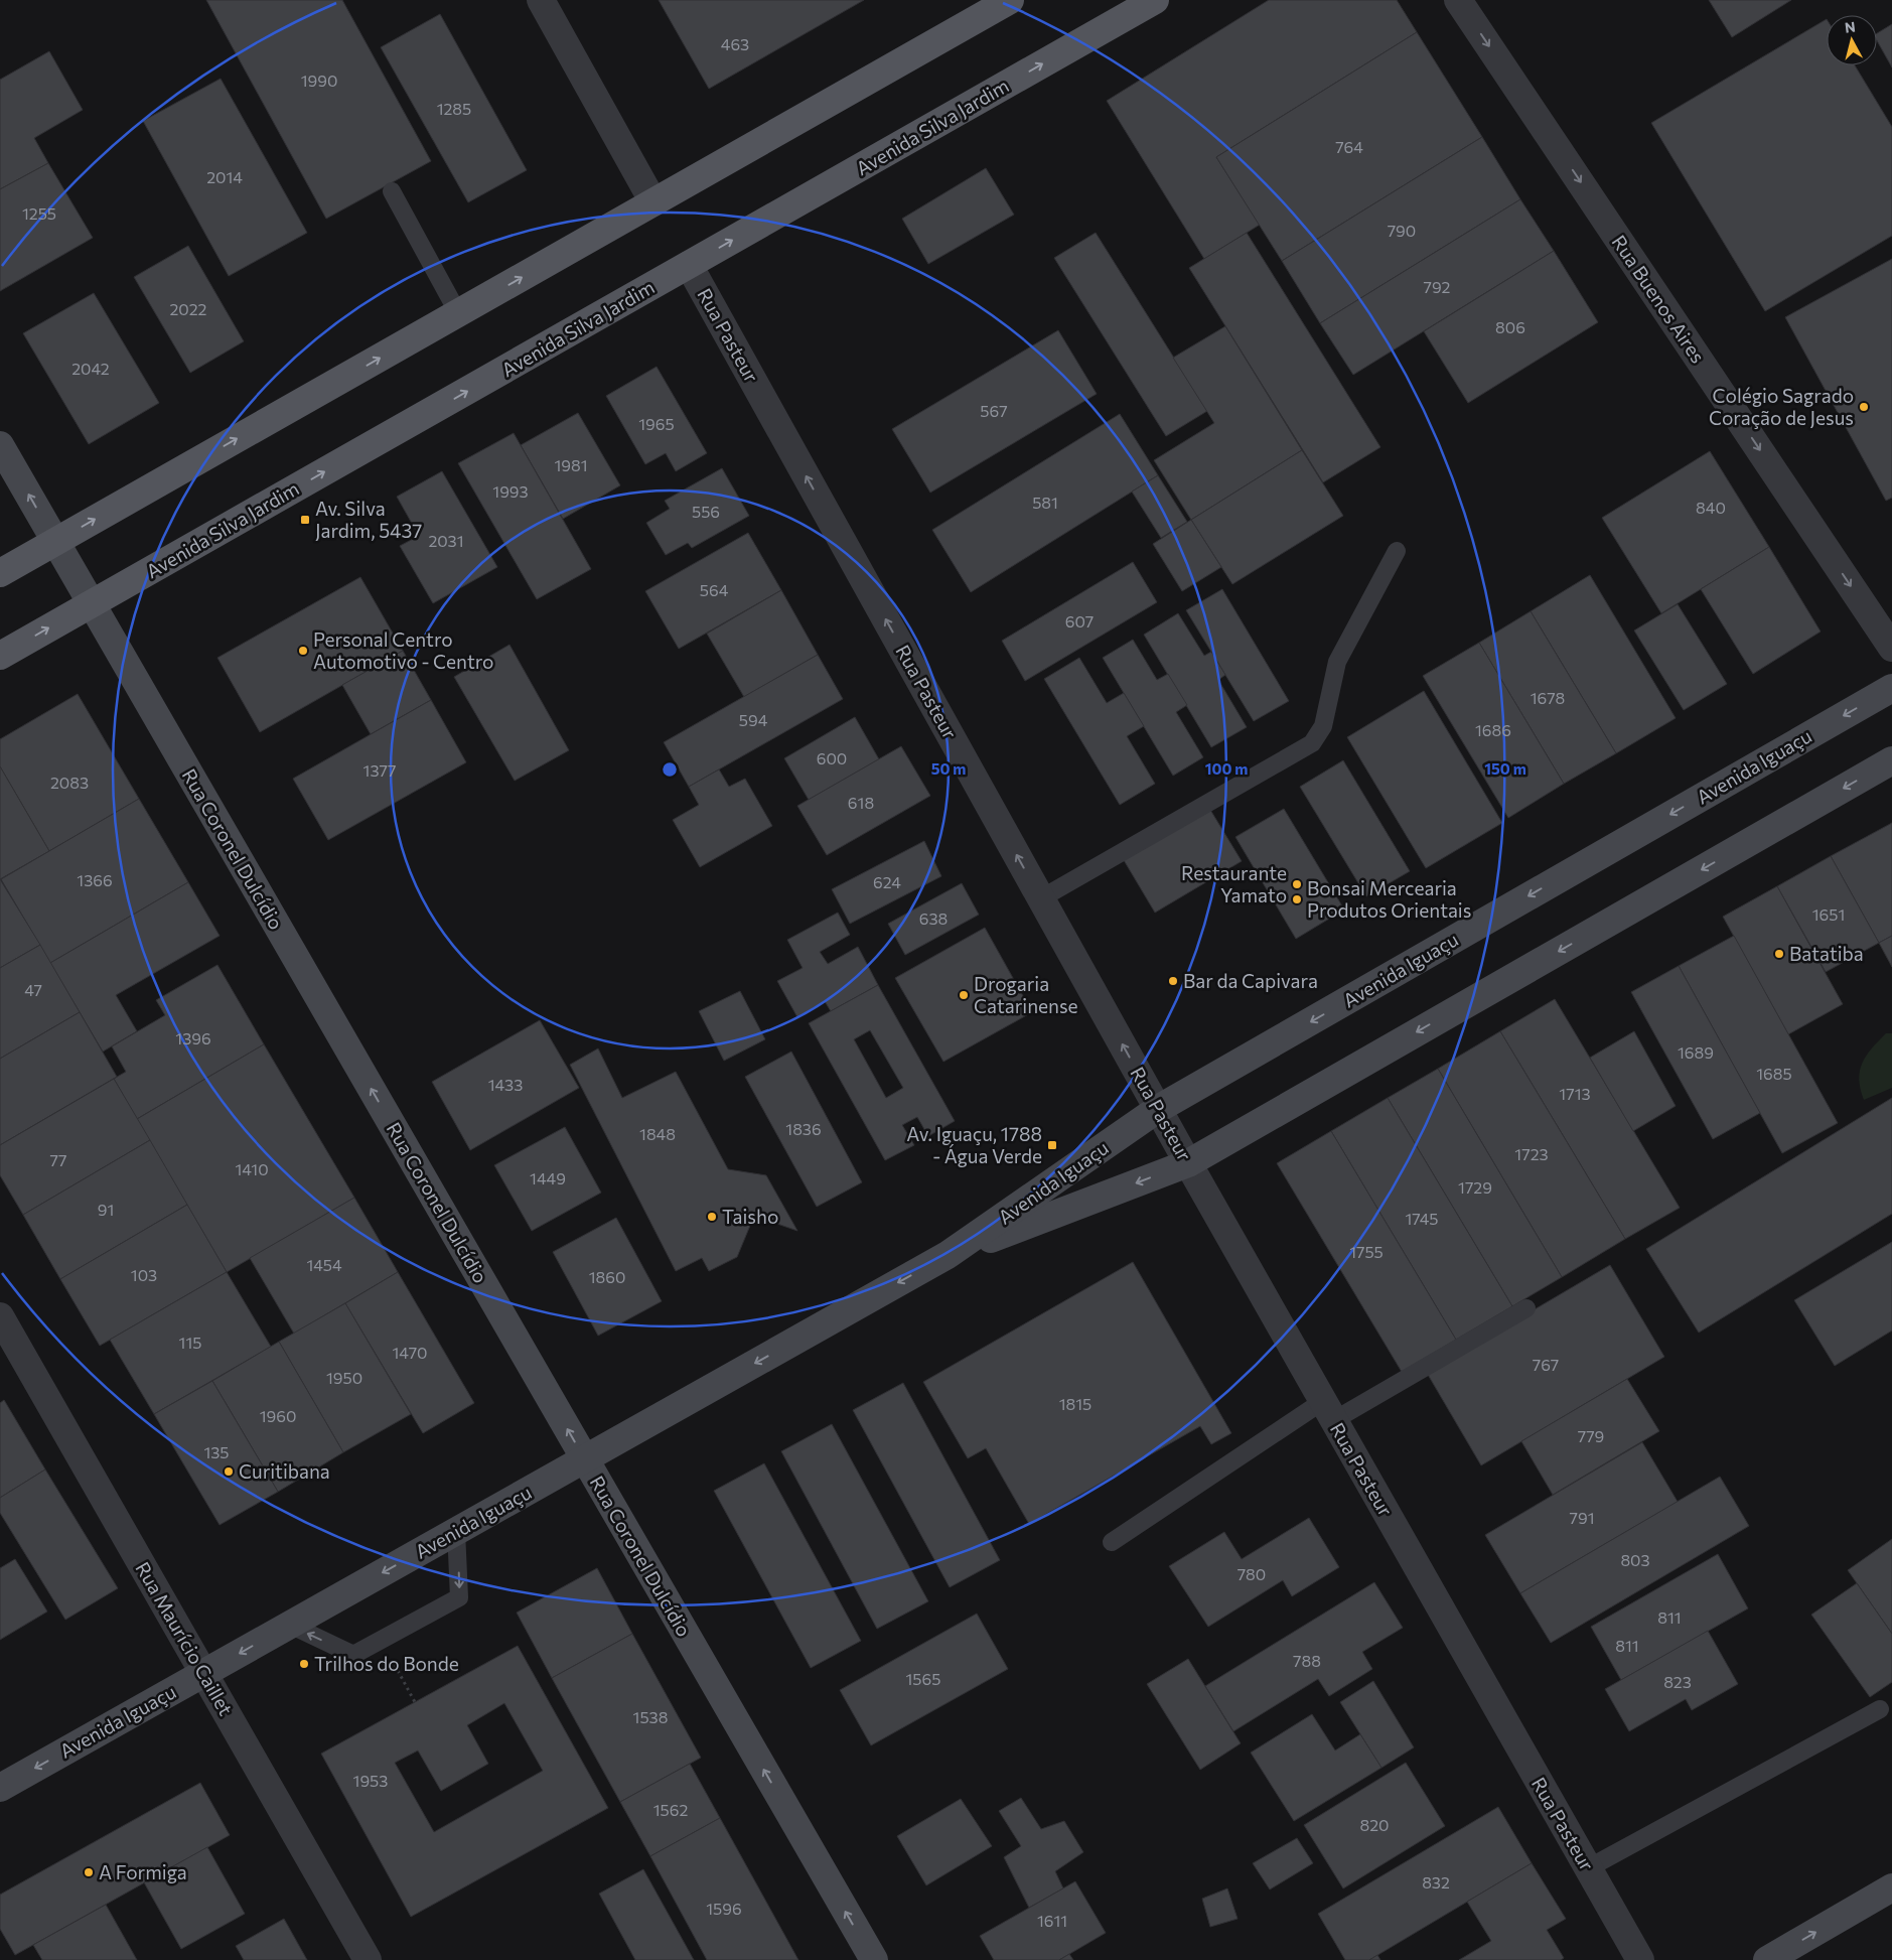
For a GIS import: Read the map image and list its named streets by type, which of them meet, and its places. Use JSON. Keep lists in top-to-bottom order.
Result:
{
  "streets": {
    "main road": ["Avenida Silva Jardim", "Avenida Iguaçu", "Rua Coronel Dulcídio"],
    "street": ["Rua Buenos Aires", "Rua Pasteur", "Rua Maurício Caillet"]
  },
  "crossings": [
    ["Avenida Silva Jardim", "Rua Pasteur"],
    ["Avenida Silva Jardim", "Rua Coronel Dulcídio"],
    ["Rua Pasteur", "Avenida Iguaçu"],
    ["Avenida Iguaçu", "Rua Coronel Dulcídio"],
    ["Avenida Iguaçu", "Rua Maurício Caillet"]
  ],
  "one_way": [
    "Rua Buenos Aires",
    "Rua Pasteur",
    "Avenida Iguaçu",
    "Rua Coronel Dulcídio"
  ],
  "places": {
    "other": [
      "Colégio Sagrado Coração de Jesus",
      "Personal Centro Automotivo - Centro",
      "Restaurante Yamato",
      "Bonsai Mercearia Produtos Orientais",
      "Batatiba",
      "Bar da Capivara",
      "Drogaria Catarinense",
      "Taisho",
      "Curitibana",
      "Trilhos do Bonde",
      "A Formiga"
    ],
    "transit": ["Av. Silva Jardim, 5437", "Av. Iguaçu, 1788 - Água Verde"]
  },
  "house_numbers": [
    "463",
    "1990",
    "1285",
    "764",
    "2014",
    "1255",
    "790",
    "792",
    "2022",
    "806",
    "2042",
    "567",
    "1965",
    "1981",
    "1993",
    "581",
    "840",
    "556",
    "2031",
    "564",
    "607",
    "1678",
    "594",
    "1686",
    "600",
    "1377",
    "2083",
    "618",
    "1366",
    "624",
    "1651",
    "638",
    "47",
    "1396",
    "1689",
    "1685",
    "1433",
    "1713",
    "1836",
    "1848",
    "1723",
    "77",
    "1410",
    "1449",
    "1729",
    "91",
    "1745",
    "1755",
    "1454",
    "103",
    "1860",
    "115",
    "1470",
    "767",
    "1950",
    "1815",
    "1960",
    "779",
    "135",
    "791",
    "803",
    "780",
    "811",
    "811",
    "788",
    "1565",
    "823",
    "1538",
    "1953",
    "1562",
    "820",
    "832",
    "1596",
    "1611"
  ],
  "north": "top",
  "rings": ["50 m", "100 m", "150 m"]
}
